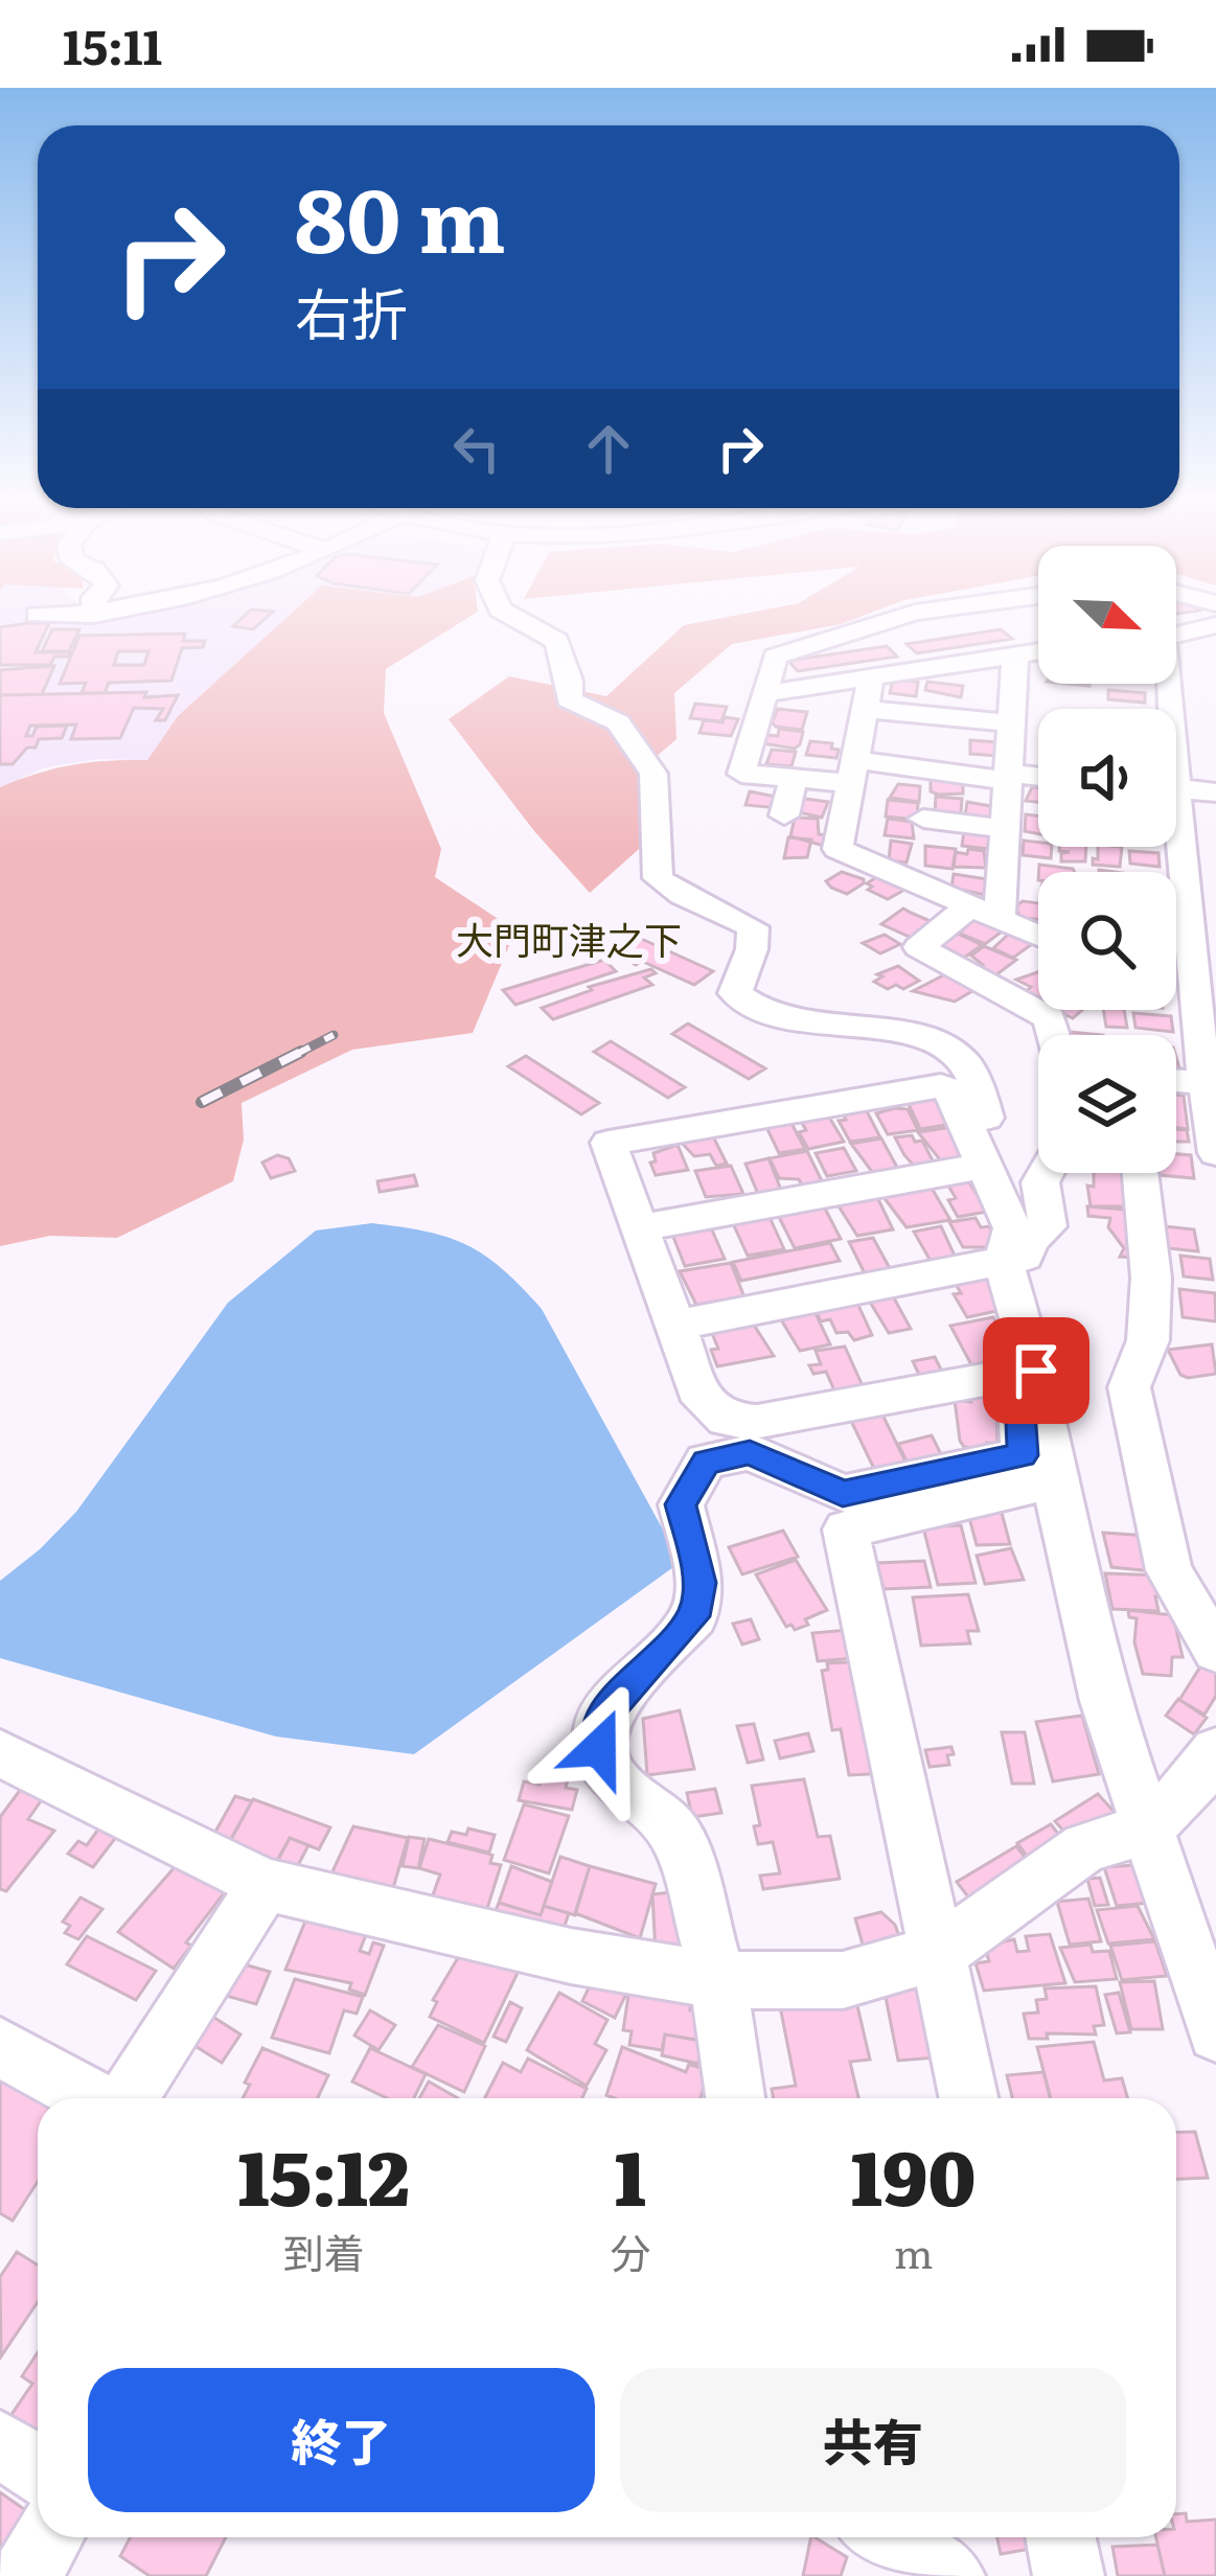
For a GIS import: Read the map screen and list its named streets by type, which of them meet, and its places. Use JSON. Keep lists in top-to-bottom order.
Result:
{
  "districts": ["大門町津之下"],
  "north": "bottom right",
  "page": {
    "status": "15:11",
    "turn": ["80 m", "右折"],
    "eta": [
      "15:12",
      "到着",
      "1",
      "分",
      "190",
      "m"
    ],
    "buttons": ["終了", "共有"]
  }
}
